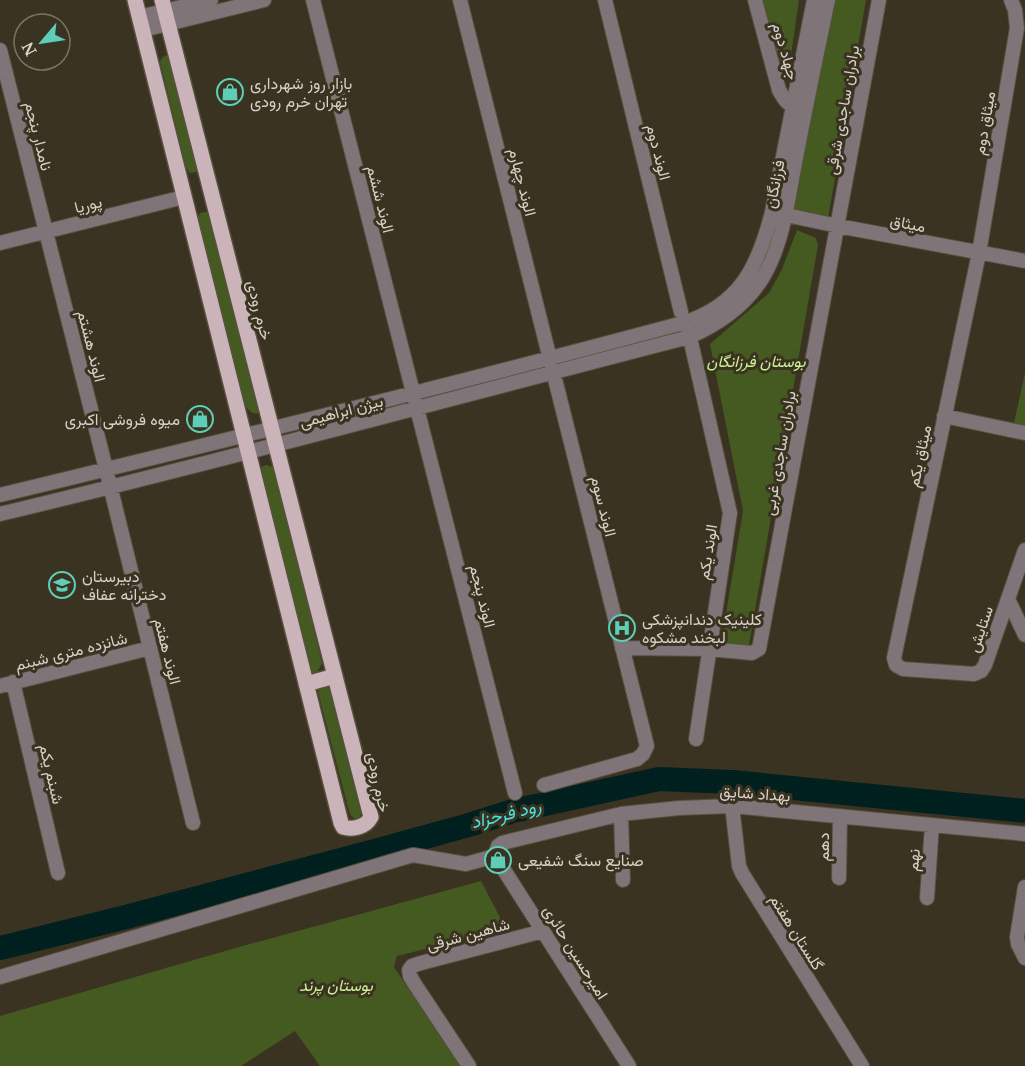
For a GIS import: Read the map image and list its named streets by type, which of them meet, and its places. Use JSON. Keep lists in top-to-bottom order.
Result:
{
  "streets": {
    "main road": ["خرم رودی"],
    "street": [
      "جهاد دوم",
      "برادران ساجدی شرقی",
      "میثاق دوم",
      "نامدار پنجم",
      "الوند دوم",
      "الوند چهارم",
      "فرزانگان",
      "الوند ششم",
      "پوریا",
      "میثاق",
      "الوند هشتم",
      "بیژن ابراهیمی",
      "برادران ساجدی غربی",
      "میثاق یکم",
      "الوند سوم",
      "الوند یکم",
      "الوند پنجم",
      "ستایش",
      "شانزده متری شبنم",
      "الوند هفتم",
      "شبنم یکم",
      "بهداد شایق",
      "دهم",
      "نهم",
      "گلستان هفتم",
      "شاهین شرقی",
      "امیرحسین حائری"
    ]
  },
  "crossings": [
    ["جهاد دوم", "فرزانگان"],
    ["برادران ساجدی شرقی", "میثاق"],
    ["برادران ساجدی شرقی", "برادران ساجدی غربی"],
    ["میثاق دوم", "میثاق"],
    ["میثاق دوم", "میثاق یکم"],
    ["نامدار پنجم", "پوریا"],
    ["نامدار پنجم", "الوند هشتم"],
    ["الوند دوم", "فرزانگان"],
    ["الوند دوم", "بیژن ابراهیمی"],
    ["الوند دوم", "الوند یکم"],
    ["الوند چهارم", "بیژن ابراهیمی"],
    ["الوند چهارم", "الوند سوم"],
    ["فرزانگان", "میثاق"],
    ["فرزانگان", "بیژن ابراهیمی"],
    ["فرزانگان", "الوند یکم"],
    ["الوند ششم", "بیژن ابراهیمی"],
    ["الوند ششم", "الوند پنجم"],
    ["پوریا", "خرم رودی"],
    ["پوریا", "الوند هشتم"],
    ["میثاق", "برادران ساجدی غربی"],
    ["میثاق", "میثاق یکم"],
    ["خرم رودی", "بیژن ابراهیمی"],
    ["الوند هشتم", "بیژن ابراهیمی"],
    ["الوند هشتم", "الوند هفتم"],
    ["بیژن ابراهیمی", "الوند سوم"],
    ["بیژن ابراهیمی", "الوند یکم"],
    ["بیژن ابراهیمی", "الوند پنجم"],
    ["بیژن ابراهیمی", "الوند هفتم"],
    ["برادران ساجدی غربی", "الوند یکم"],
    ["میثاق یکم", "ستایش"],
    ["شانزده متری شبنم", "الوند هفتم"],
    ["شانزده متری شبنم", "شبنم یکم"],
    ["بهداد شایق", "دهم"],
    ["بهداد شایق", "نهم"],
    ["بهداد شایق", "گلستان هفتم"],
    ["بهداد شایق", "امیرحسین حائری"],
    ["شاهین شرقی", "امیرحسین حائری"]
  ],
  "water": ["رود فرحزاد"],
  "parks": ["بوستان فرزانگان", "بوستان پرند"],
  "places": {
    "shop": ["بازار روز شهرداری تهران خرم رودی", "میوه فروشی اکبری", "صنایع سنگ شفیعی"],
    "school or university": ["دبیرستان دخترانه عفاف"],
    "hospital": ["کلینیک دندانپزشکی لبخند مشکوه"]
  },
  "north": "bottom left"
}
